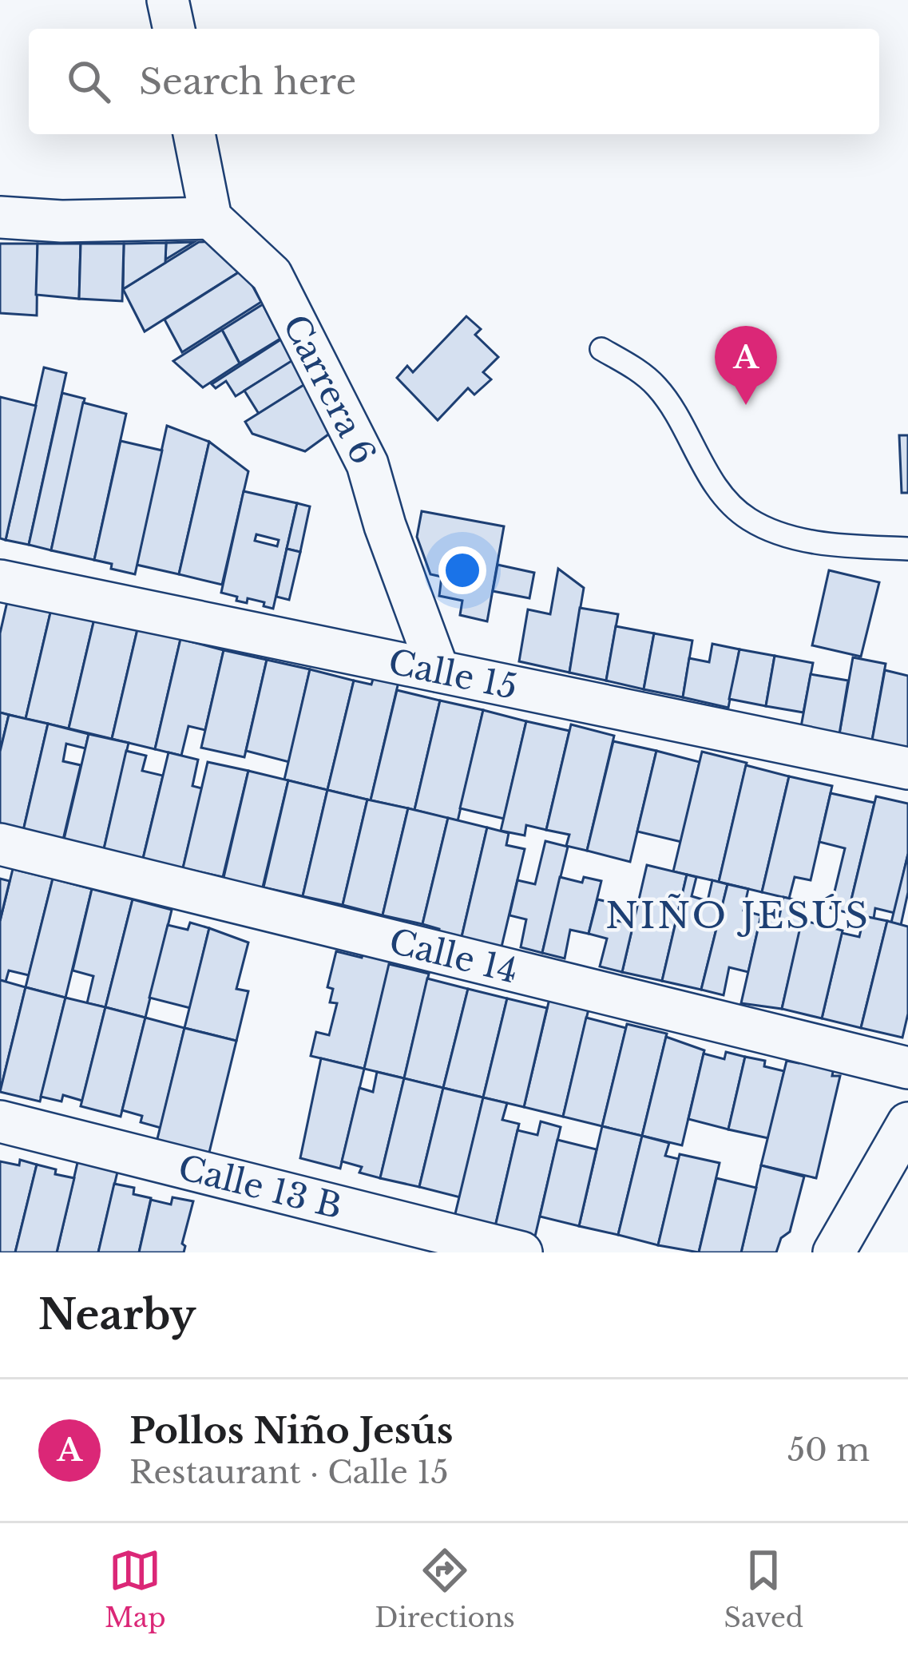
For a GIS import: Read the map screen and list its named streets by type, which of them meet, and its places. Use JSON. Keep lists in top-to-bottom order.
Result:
{
  "streets": {
    "street": [
      "Carrera 6",
      "Calle 15",
      "Calle 14",
      "Calle 13 B"
    ]
  },
  "crossings": [
    ["Carrera 6", "Calle 15"]
  ],
  "districts": ["NIÑO JESÚS"],
  "page": {
    "search": "Search here",
    "pins": "A",
    "heading": "Nearby",
    "list": [
      {
        "mark": "A",
        "name": "Pollos Niño Jesús",
        "note": "Restaurant · Calle 15",
        "value": "50 m"
      }
    ],
    "nav": ["Map", "Directions", "Saved"]
  }
}
